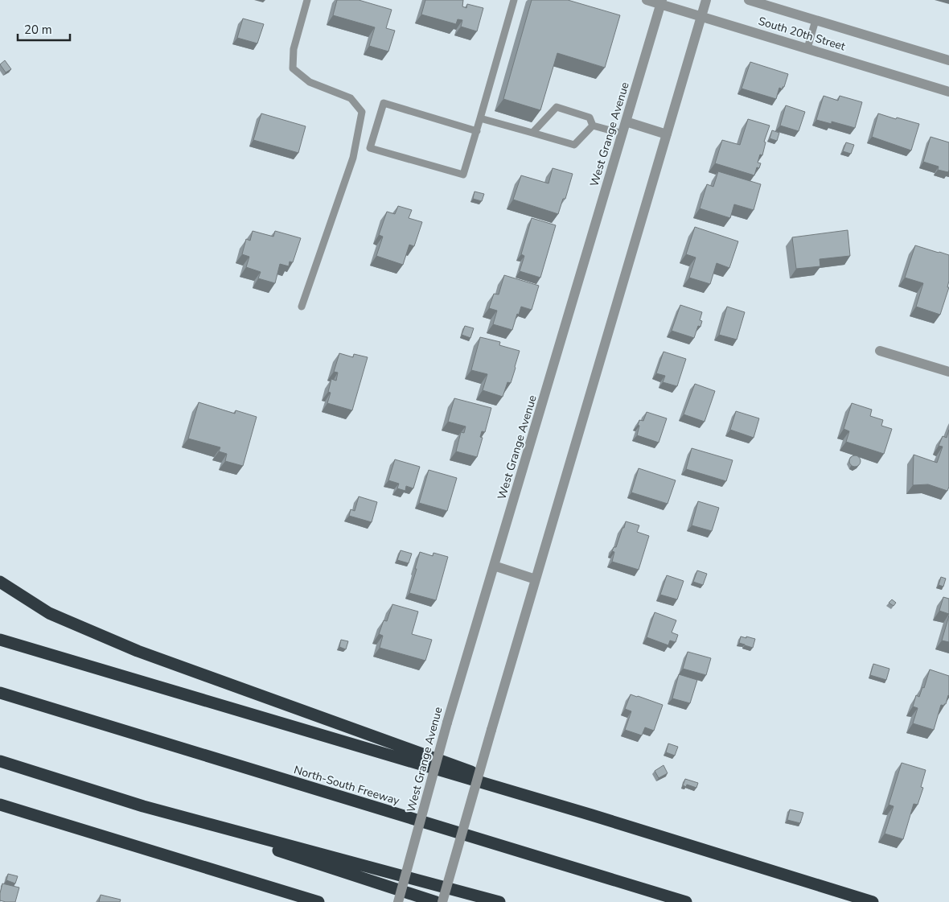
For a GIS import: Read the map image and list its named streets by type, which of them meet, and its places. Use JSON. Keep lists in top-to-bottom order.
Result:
{
  "streets": {
    "highway": ["North-South Freeway"],
    "street": ["South 20th Street", "West Grange Avenue"]
  },
  "crossings": [
    ["South 20th Street", "West Grange Avenue"]
  ],
  "scale_bar": "20 m"
}
